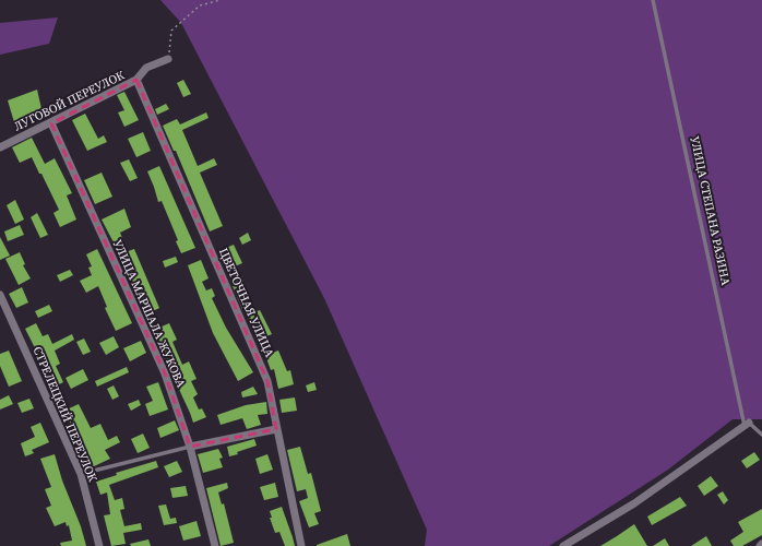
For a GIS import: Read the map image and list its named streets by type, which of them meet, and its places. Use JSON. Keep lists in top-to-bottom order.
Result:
{
  "streets": {
    "street": [
      "ЛУГОВОЙ ПЕРЕУЛОК",
      "ЦВЕТОЧНАЯ УЛИЦА",
      "УЛИЦА МАРШАЛА ЖУКОВА",
      "СТРЕЛЕЦКИЙ ПЕРЕУЛОК"
    ],
    "lane": ["УЛИЦА СТЕПАНА РАЗИНА"]
  },
  "crossings": [
    ["ЛУГОВОЙ ПЕРЕУЛОК", "ЦВЕТОЧНАЯ УЛИЦА"],
    ["ЛУГОВОЙ ПЕРЕУЛОК", "УЛИЦА МАРШАЛА ЖУКОВА"]
  ]
}
